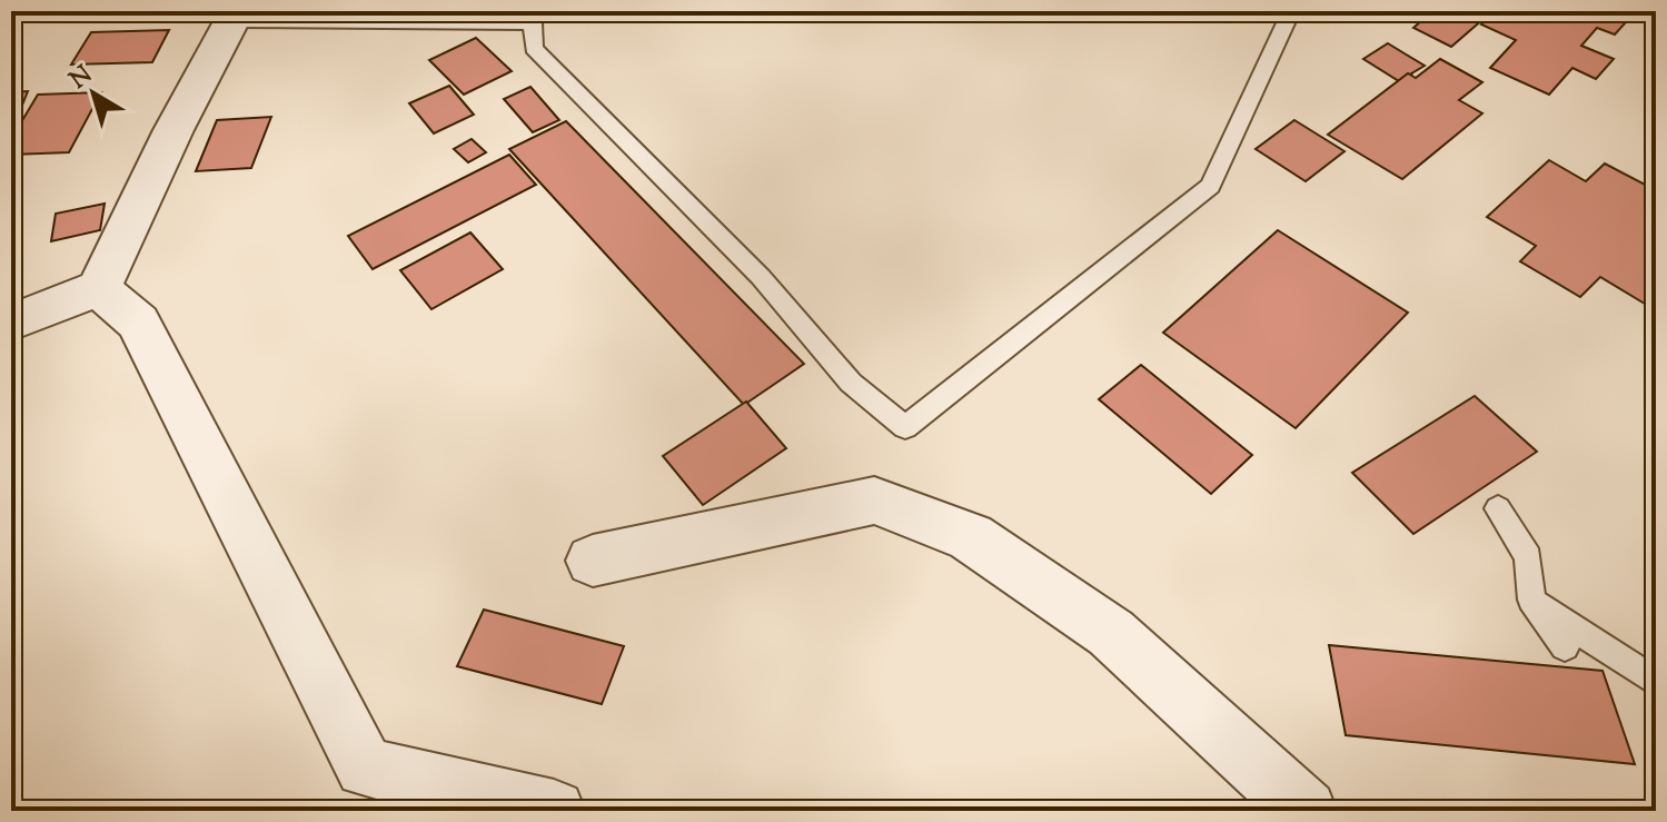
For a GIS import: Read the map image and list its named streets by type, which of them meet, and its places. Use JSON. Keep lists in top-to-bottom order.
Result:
{
  "north": "top left"
}
